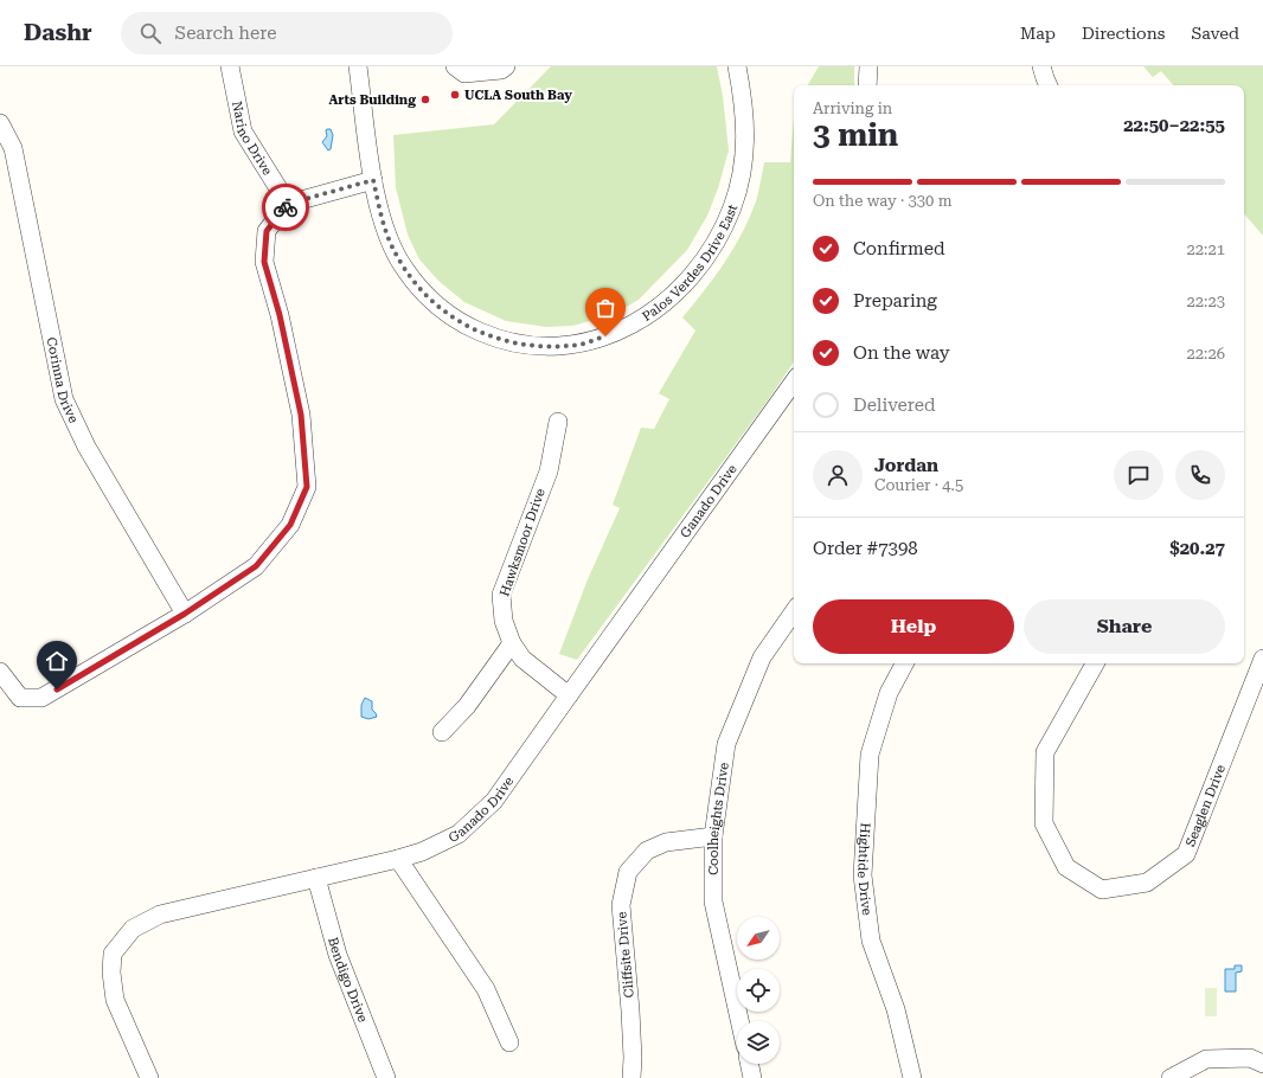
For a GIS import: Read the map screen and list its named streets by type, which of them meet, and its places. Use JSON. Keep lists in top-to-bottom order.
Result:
{
  "streets": {
    "street": [
      "Narino Drive",
      "Palos Verdes Drive East",
      "Corinna Drive",
      "Ganado Drive",
      "Hawksmoor Drive",
      "Seaglen Drive",
      "Coolheights Drive",
      "Hightide Drive",
      "Cliffsite Drive",
      "Bendigo Drive"
    ]
  },
  "crossings": [
    ["Ganado Drive", "Hawksmoor Drive"],
    ["Ganado Drive", "Bendigo Drive"],
    ["Coolheights Drive", "Cliffsite Drive"]
  ],
  "places": ["UCLA South Bay", "Arts Building"],
  "north": "bottom left",
  "page": {
    "header": "Dashr",
    "search": "Search here",
    "nav": ["Map", "Directions", "Saved"],
    "heading": ["3 min", "Arriving in", "22:50–22:55"],
    "panel": [
      "Jordan",
      "Courier · 4.5",
      "Order #7398",
      "$20.27"
    ],
    "bar": "On the way · 330 m",
    "list": [
      ["Confirmed", "22:21"],
      ["Preparing", "22:23"],
      ["On the way", "22:26"],
      "Delivered"
    ],
    "buttons": ["Help", "Share"]
  }
}
